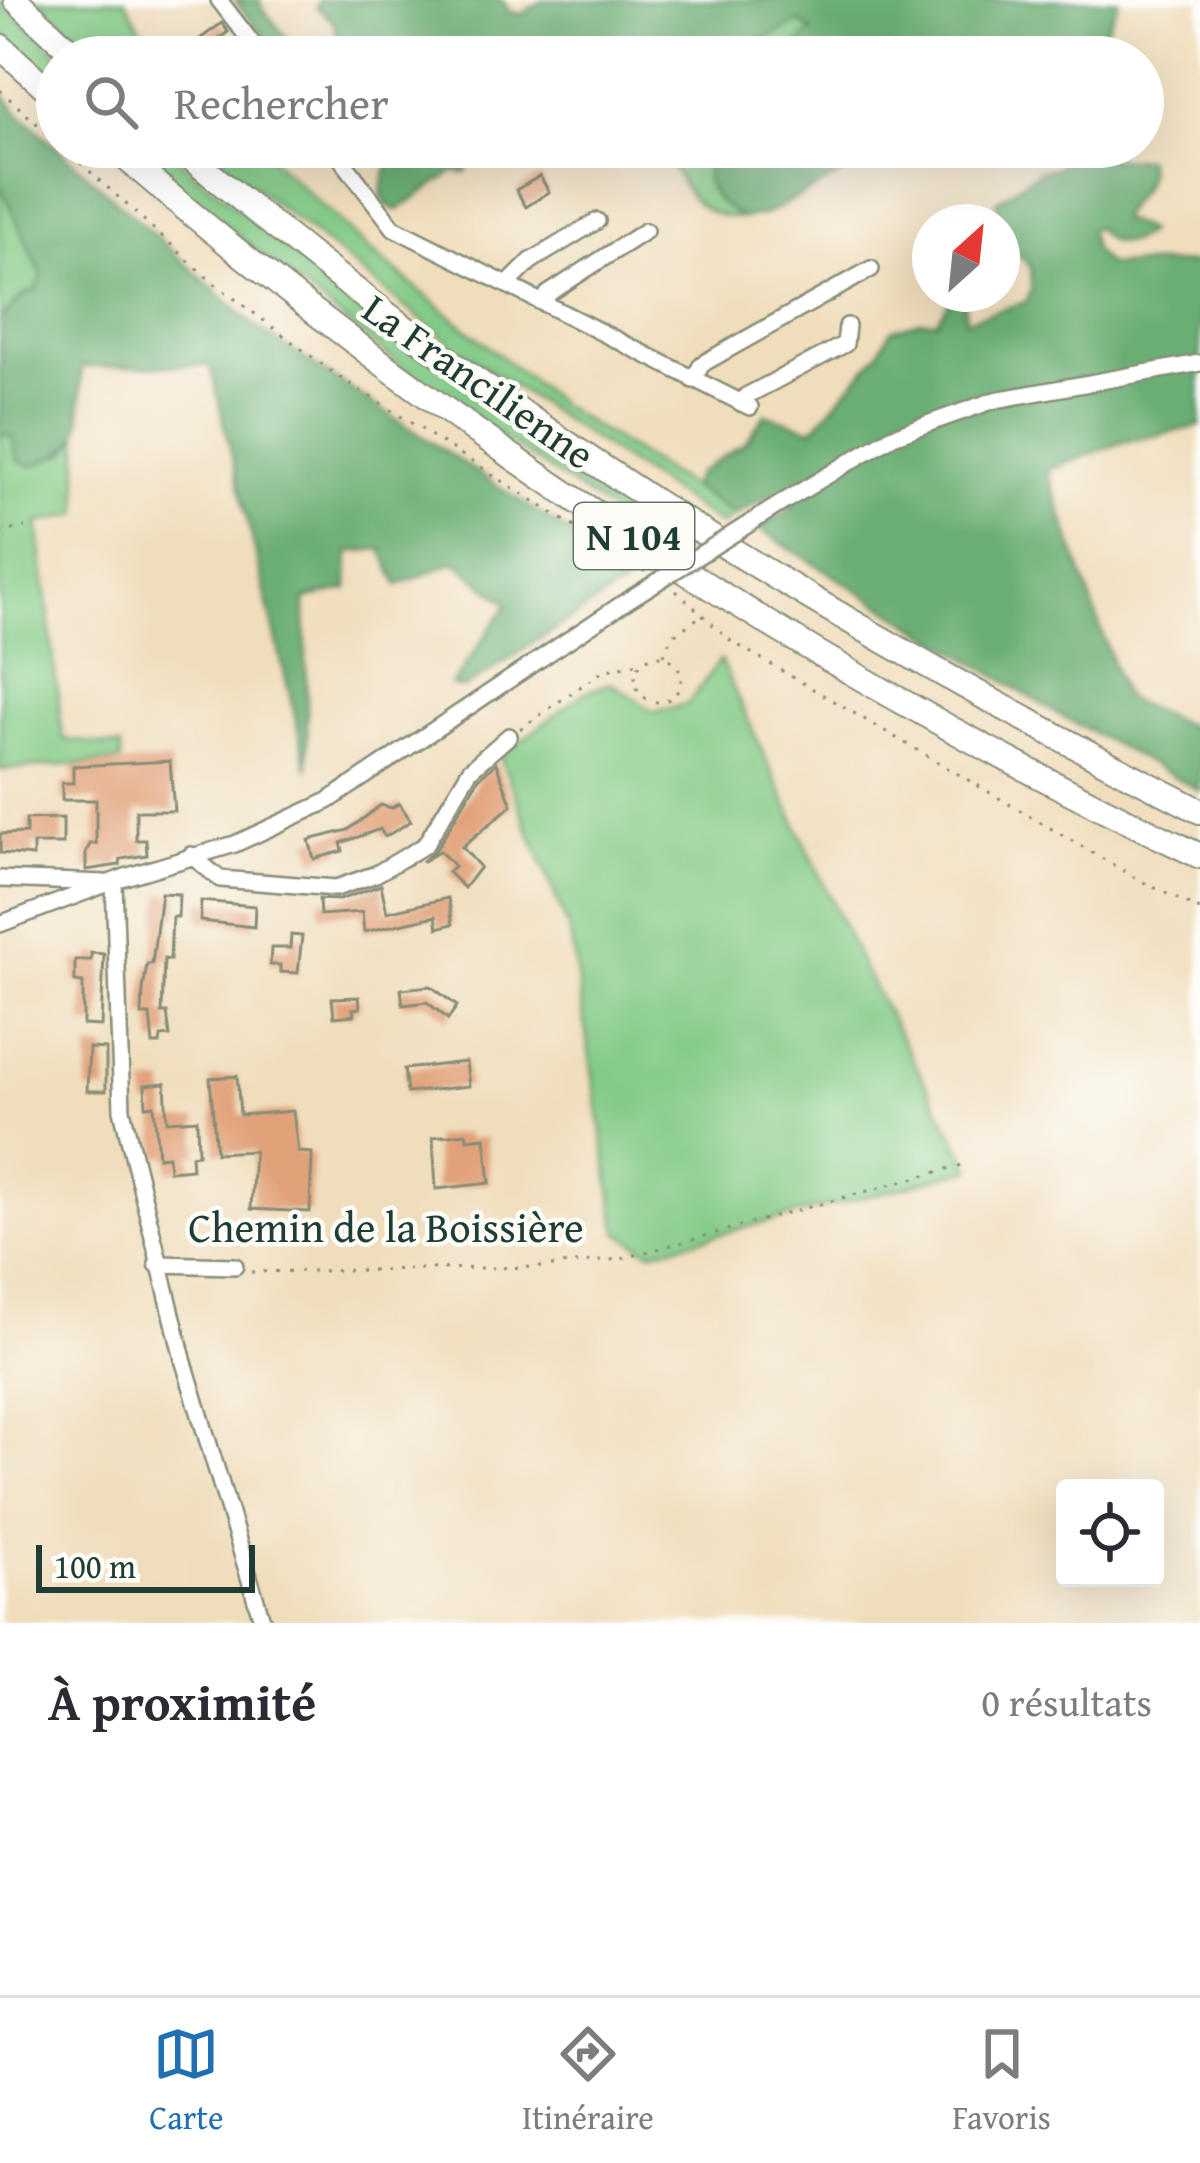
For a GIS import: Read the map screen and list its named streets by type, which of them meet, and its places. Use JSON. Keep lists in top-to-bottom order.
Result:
{
  "streets": {
    "highway": ["La Francilienne", "N 104"],
    "street": ["Chemin de la Boissière"]
  },
  "scale_bar": "100 m",
  "north": "top right",
  "page": {
    "search": "Rechercher",
    "scale": "100 m",
    "heading": ["À proximité", "0 résultats"],
    "nav": ["Carte", "Itinéraire", "Favoris"]
  }
}
